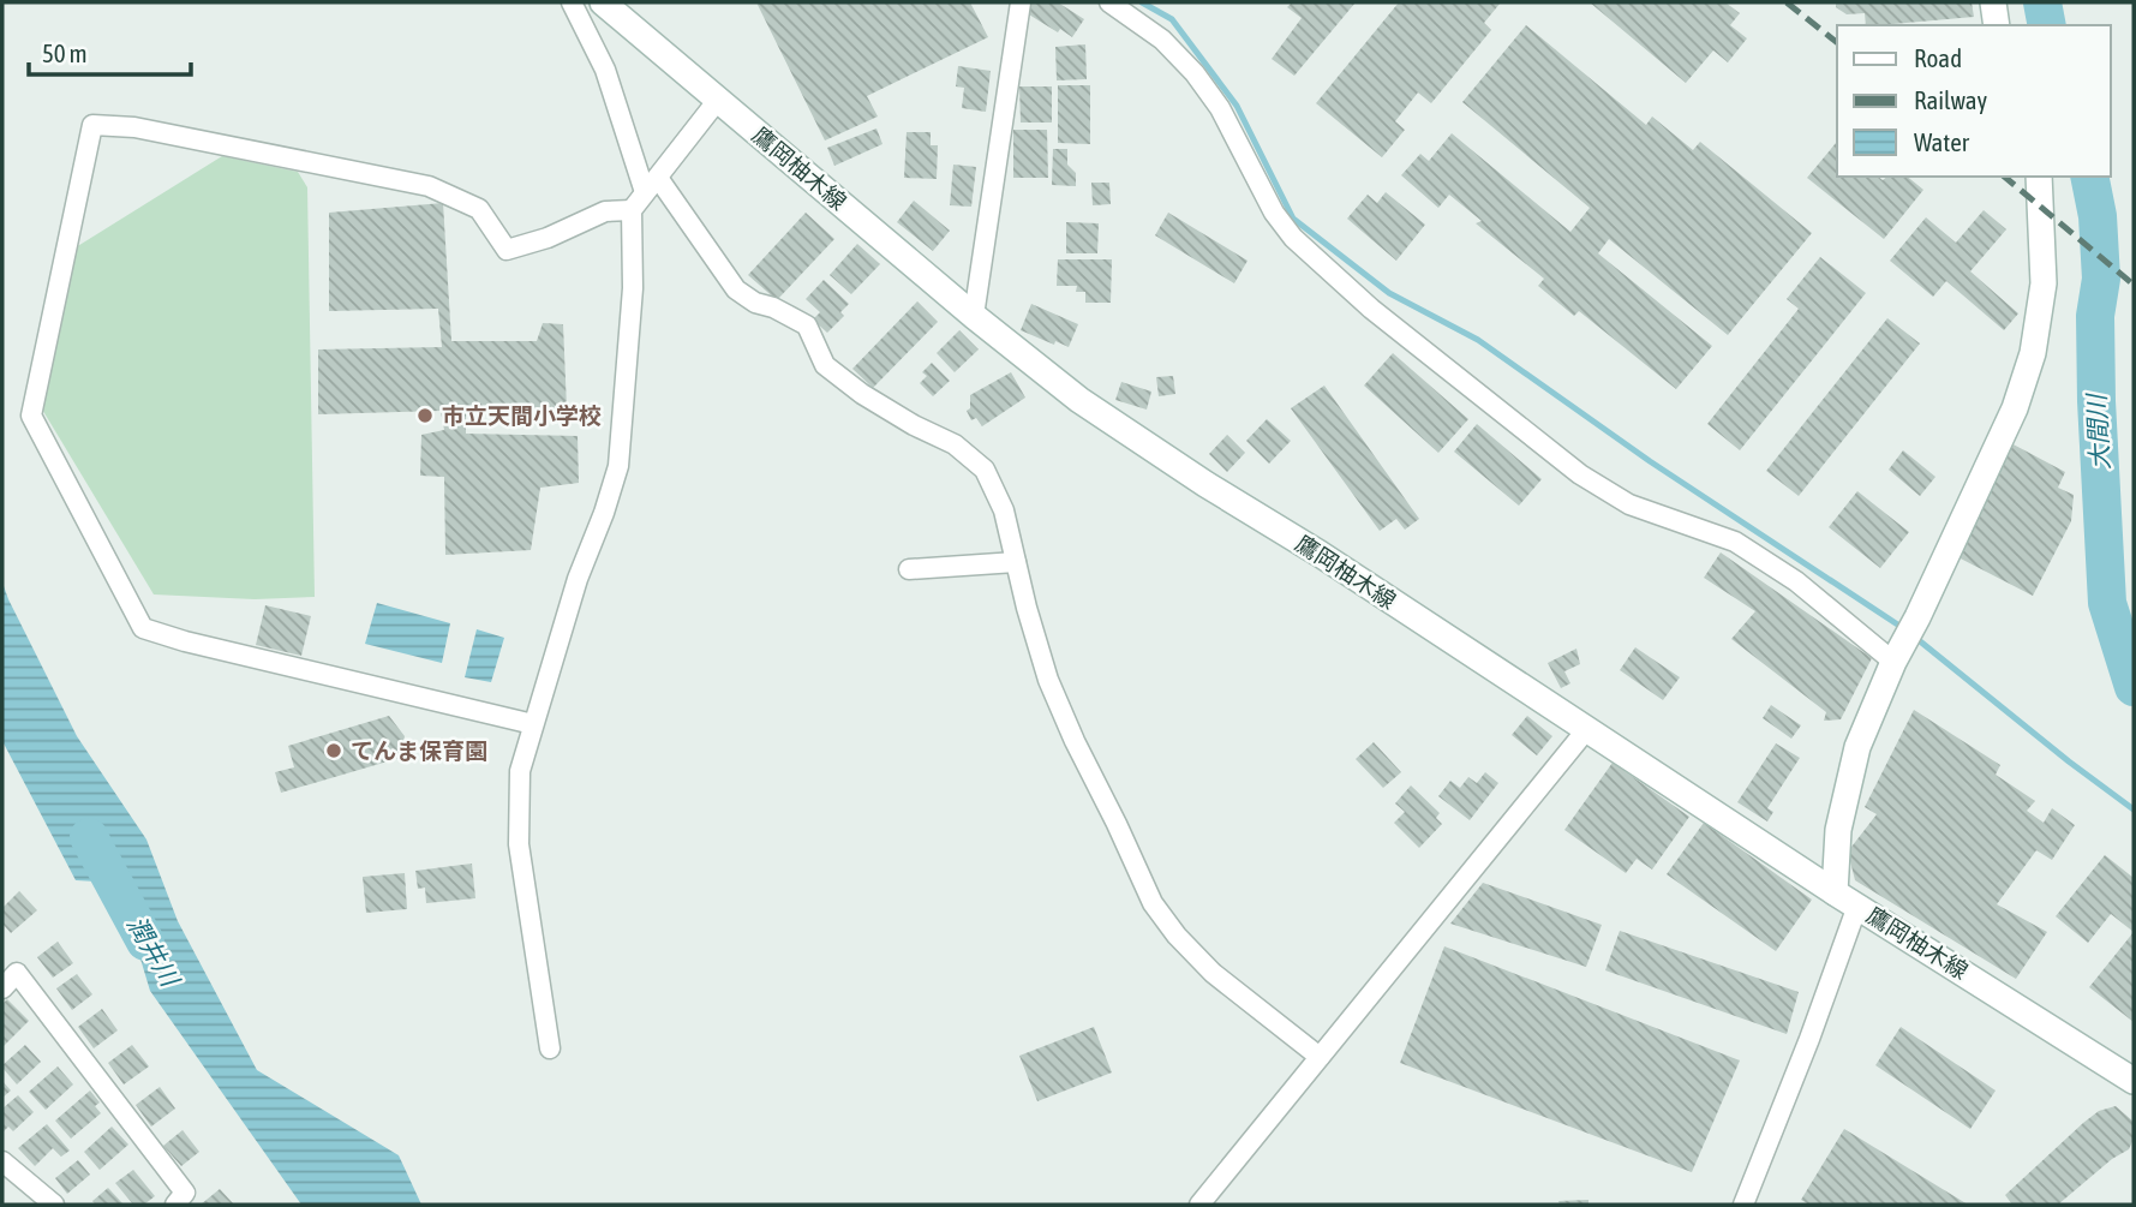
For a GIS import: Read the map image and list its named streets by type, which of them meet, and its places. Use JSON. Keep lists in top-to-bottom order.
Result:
{
  "streets": {
    "main road": ["鷹岡柚木線"]
  },
  "water": ["大間川", "潤井川"],
  "places": ["市立天間小学校", "てんま保育園"],
  "legend": ["Road", "Railway", "Water"],
  "scale_bar": "50 m"
}
